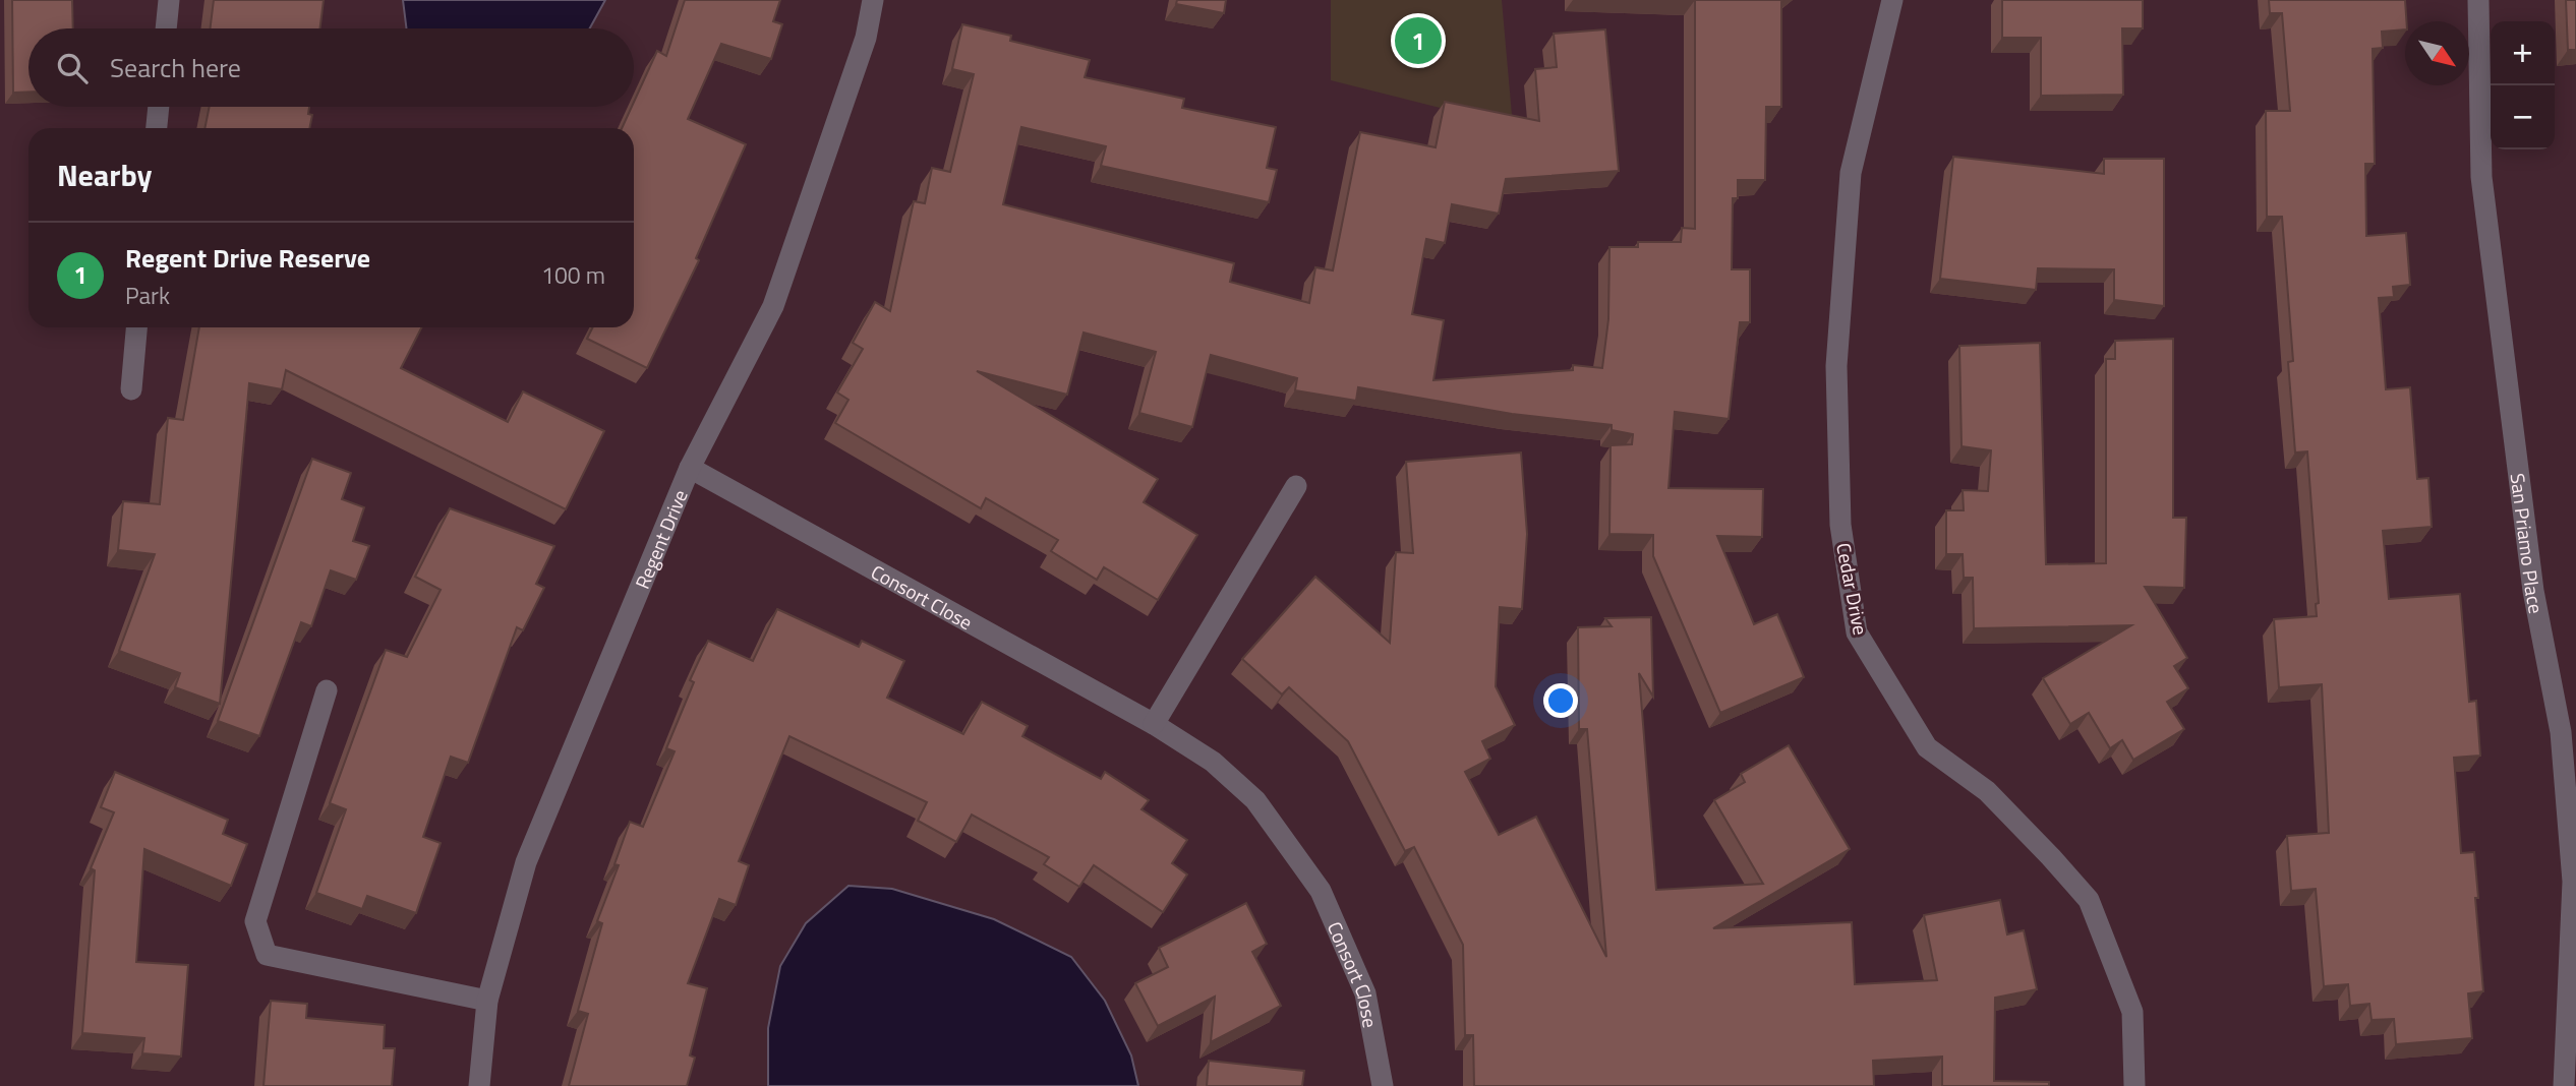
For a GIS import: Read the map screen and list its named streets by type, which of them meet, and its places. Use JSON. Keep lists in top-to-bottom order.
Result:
{
  "streets": {
    "street": [
      "Regent Drive",
      "San Priamo Place",
      "Cedar Drive",
      "Consort Close"
    ]
  },
  "crossings": [
    ["Regent Drive", "Consort Close"]
  ],
  "north": "bottom right",
  "page": {
    "pins": "1",
    "map_buttons": ["+", "−"],
    "search": "Search here",
    "heading": "Nearby",
    "list": [
      {
        "mark": "1",
        "name": "Regent Drive Reserve",
        "note": "Park",
        "value": "100 m"
      }
    ]
  }
}
